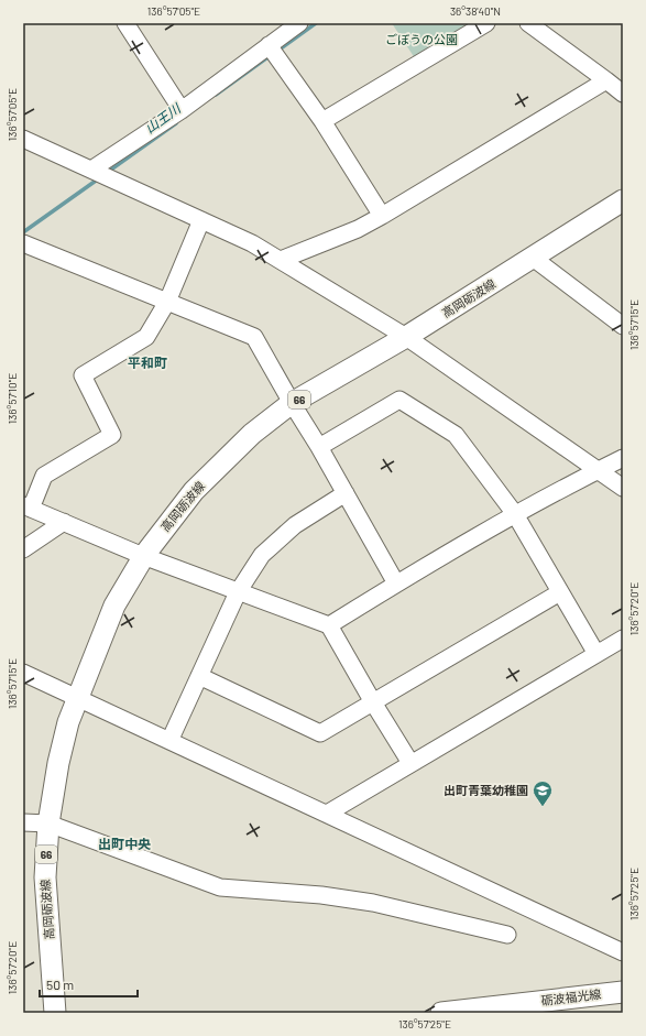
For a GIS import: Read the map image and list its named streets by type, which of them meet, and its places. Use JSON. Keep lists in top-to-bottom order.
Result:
{
  "streets": {
    "main road": ["高岡砺波線", "66", "砺波福光線"]
  },
  "districts": ["平和町", "出町中央"],
  "water": ["山王川"],
  "parks": ["ごぼうの公園"],
  "places": {
    "school or university": ["出町青葉幼稚園"]
  },
  "scale_bar": "50 m",
  "coordinates": [
    "136°57'05\"E",
    "36°38'40\"N",
    "136°57'15\"E",
    "136°57'10\"E",
    "136°57'20\"E",
    "136°57'25\"E"
  ]
}
